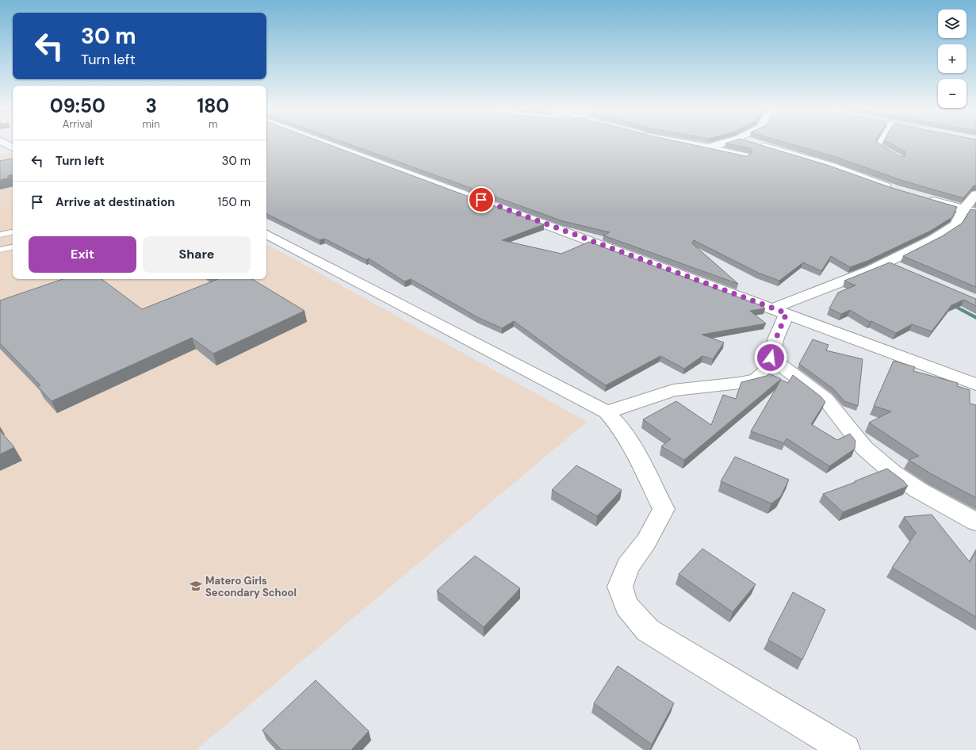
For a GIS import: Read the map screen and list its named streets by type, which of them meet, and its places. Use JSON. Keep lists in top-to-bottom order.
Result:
{
  "places": {
    "school or university": ["Matero Girls Secondary School"]
  },
  "page": {
    "map_buttons": ["+", "−"],
    "turn": ["30 m", "Turn left"],
    "eta": [
      "09:50",
      "Arrival",
      "3",
      "min",
      "180",
      "m"
    ],
    "list": [
      {
        "name": "Turn left",
        "value": "30 m"
      },
      {
        "name": "Arrive at destination",
        "value": "150 m"
      }
    ],
    "buttons": ["Exit", "Share"]
  }
}
